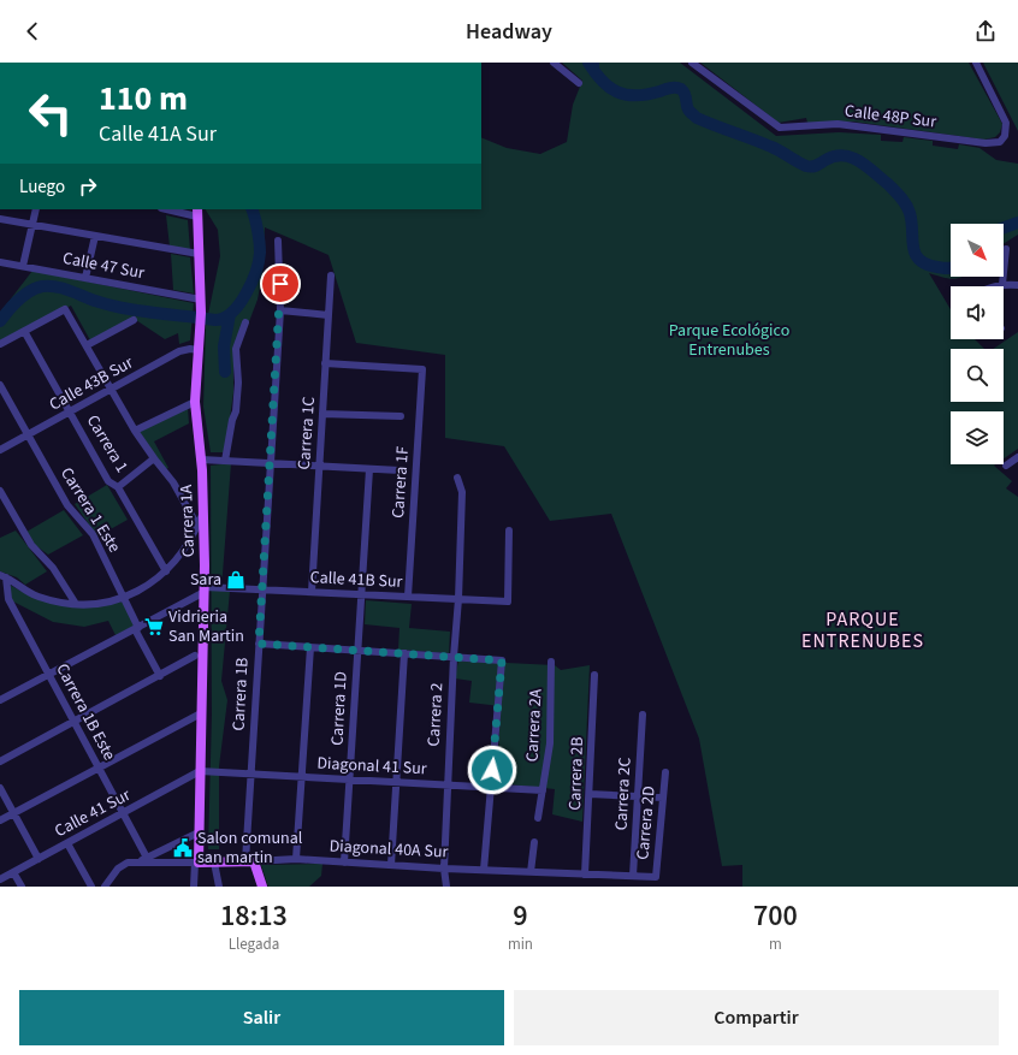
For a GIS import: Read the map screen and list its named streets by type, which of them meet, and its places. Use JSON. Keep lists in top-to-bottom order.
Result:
{
  "streets": {
    "main road": ["Carrera 1A", "Carrera 1B", "Diagonal 40A Sur"],
    "street": [
      "Calle 48P Sur",
      "Calle 47 Sur",
      "Calle 43B Sur",
      "Carrera 1C",
      "Carrera 1",
      "Carrera 1F",
      "Carrera 1 Este",
      "Calle 41B Sur",
      "Carrera 1D",
      "Carrera 1B Este",
      "Carrera 2",
      "Carrera 2A",
      "Diagonal 41 Sur",
      "Carrera 2B",
      "Carrera 2C",
      "Calle 41 Sur",
      "Carrera 2D"
    ]
  },
  "crossings": [
    ["Calle 47 Sur", "Carrera 1A"],
    ["Calle 43B Sur", "Carrera 1"],
    ["Calle 43B Sur", "Carrera 1 Este"],
    ["Calle 43B Sur", "Carrera 1A"],
    ["Carrera 1C", "Carrera 1F"],
    ["Carrera 1C", "Calle 41B Sur"],
    ["Carrera 1F", "Calle 41B Sur"],
    ["Carrera 1A", "Calle 41B Sur"],
    ["Carrera 1A", "Diagonal 41 Sur"],
    ["Carrera 1A", "Calle 41 Sur"],
    ["Carrera 1A", "Diagonal 40A Sur"],
    ["Calle 41B Sur", "Carrera 1B"],
    ["Calle 41B Sur", "Carrera 1D"],
    ["Calle 41B Sur", "Carrera 2"],
    ["Carrera 1B", "Diagonal 41 Sur"],
    ["Carrera 1B", "Diagonal 40A Sur"],
    ["Carrera 1D", "Diagonal 41 Sur"],
    ["Carrera 1D", "Diagonal 40A Sur"],
    ["Carrera 1B Este", "Calle 41 Sur"],
    ["Carrera 2", "Diagonal 41 Sur"],
    ["Carrera 2", "Diagonal 40A Sur"],
    ["Carrera 2A", "Diagonal 41 Sur"],
    ["Diagonal 41 Sur", "Calle 41 Sur"],
    ["Carrera 2B", "Diagonal 40A Sur"],
    ["Carrera 2C", "Diagonal 40A Sur"],
    ["Carrera 2D", "Diagonal 40A Sur"]
  ],
  "districts": ["PARQUE ENTRENUBES"],
  "parks": ["Parque Ecológico Entrenubes"],
  "places": {
    "shop": ["Sara"],
    "supermarket": ["Vidrieria San Martin"],
    "public building": ["Salon comunal san martin"]
  },
  "north": "bottom right",
  "page": {
    "header": "Headway",
    "turn": ["110 m", "Calle 41A Sur"],
    "then": "Luego",
    "eta": [
      "18:13",
      "Llegada",
      "9",
      "min",
      "700",
      "m"
    ],
    "buttons": ["Salir", "Compartir"]
  }
}
